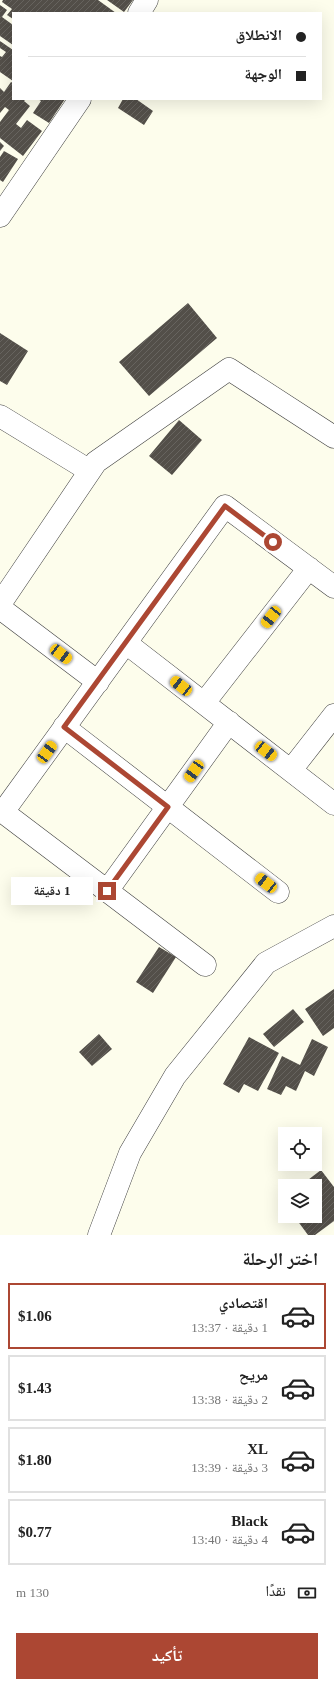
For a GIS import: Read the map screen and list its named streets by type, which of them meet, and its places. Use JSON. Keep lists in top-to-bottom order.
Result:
{
  "page": {
    "banner": ["الانطلاق", "الوجهة"],
    "bubble": "1 دقيقة",
    "heading": "اختر الرحلة",
    "list": [
      {
        "name": "اقتصادي",
        "note": "1 دقيقة · 13:37",
        "value": "$1.06"
      },
      {
        "name": "مريح",
        "note": "2 دقيقة · 13:38",
        "value": "$1.43"
      },
      {
        "name": "XL",
        "note": "3 دقيقة · 13:39",
        "value": "$1.80"
      },
      {
        "name": "Black",
        "note": "4 دقيقة · 13:40",
        "value": "$0.77"
      }
    ],
    "pay": ["نقدًا", "130 m"],
    "buttons": "تأكيد"
  }
}
